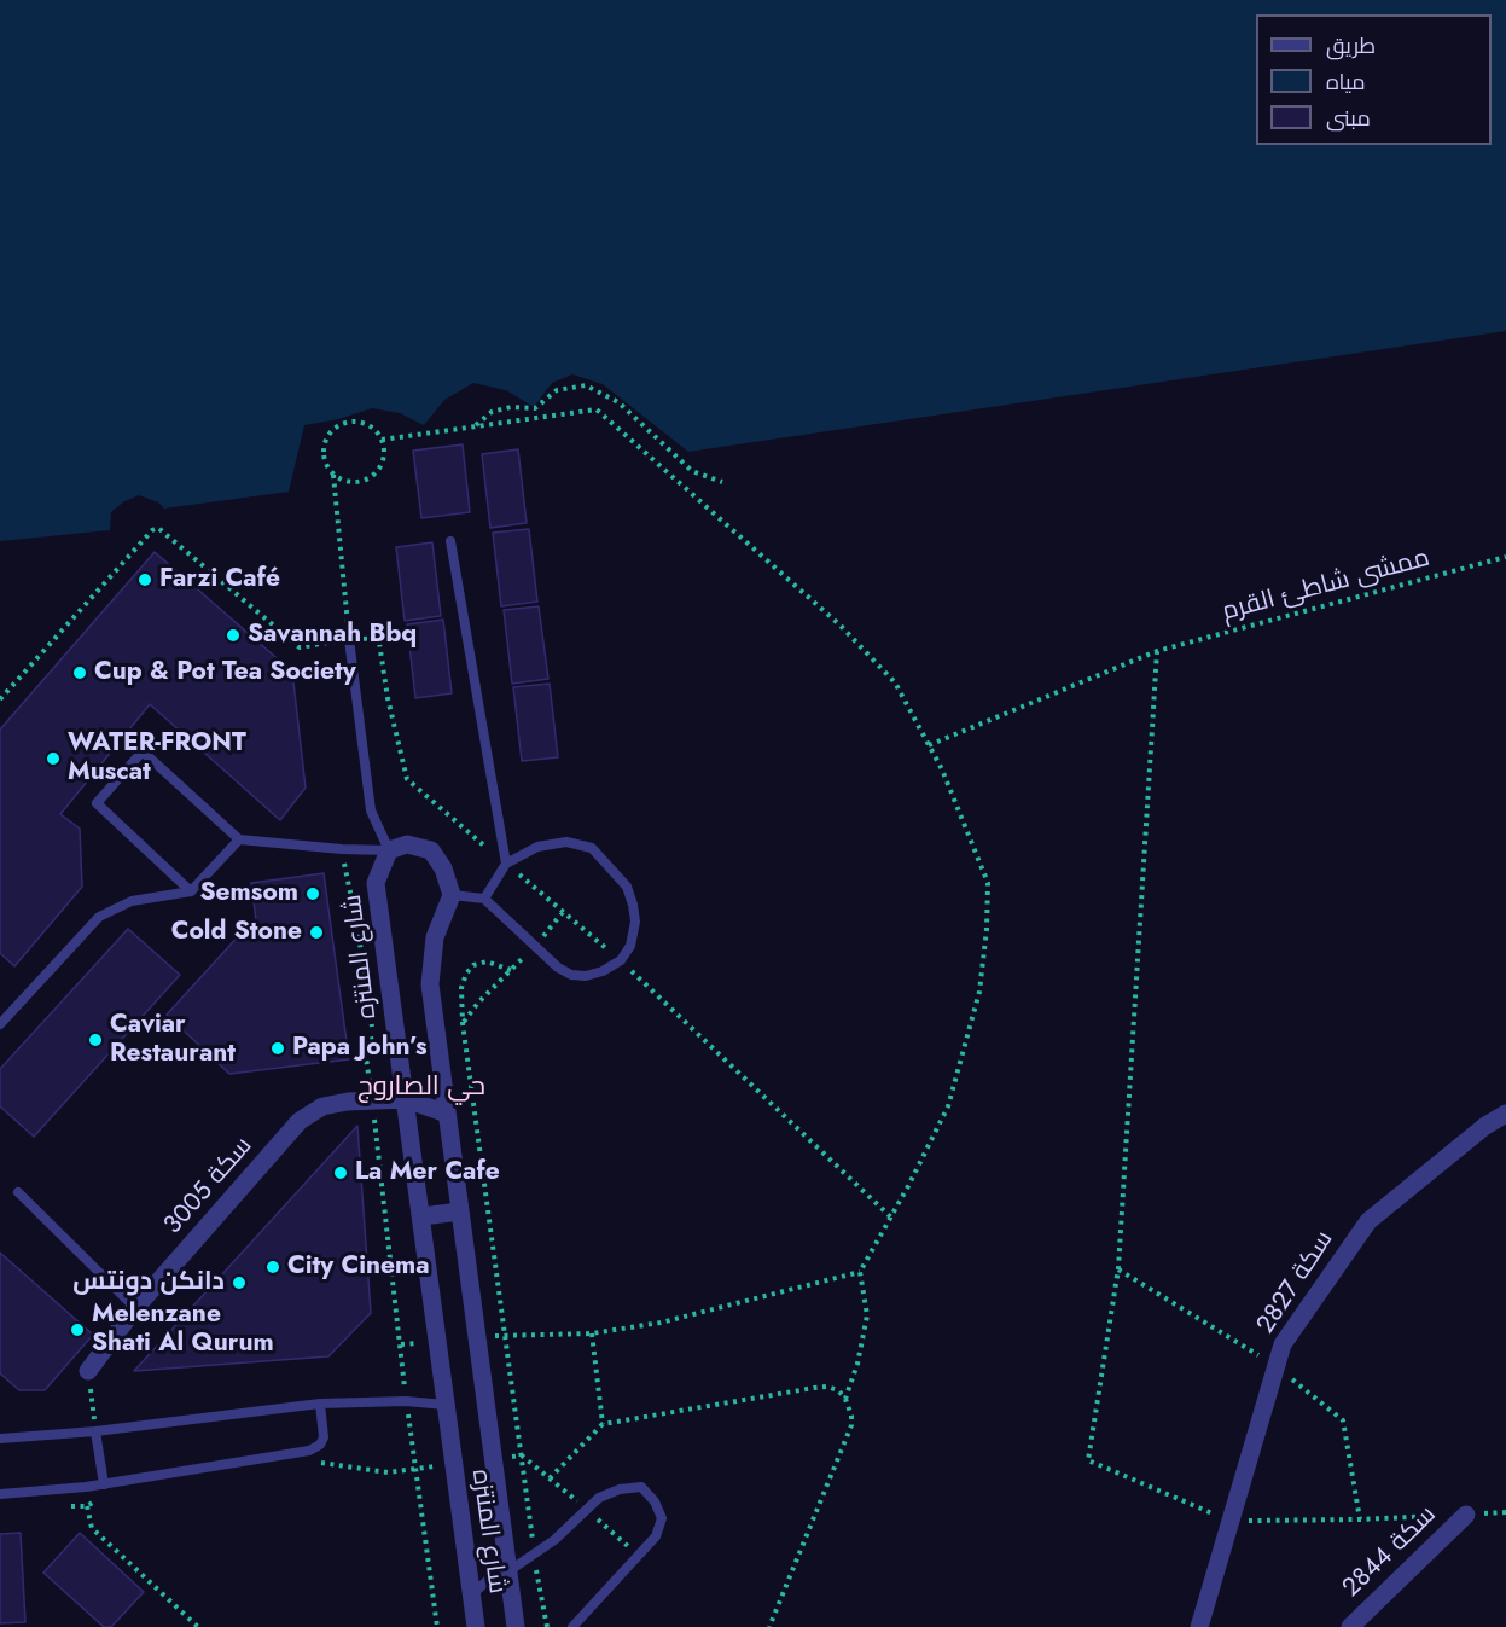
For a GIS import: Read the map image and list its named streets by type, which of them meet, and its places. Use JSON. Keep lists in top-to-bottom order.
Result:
{
  "streets": {
    "street": [
      "شارع المنتزه",
      "سكة 3005",
      "سكة 2827",
      "سكة 2844"
    ],
    "path": ["ممشى شاطئ القرم"]
  },
  "crossings": [
    ["شارع المنتزه", "سكة 3005"]
  ],
  "districts": ["حي الصاروج"],
  "places": [
    "Farzi Café",
    "Savannah Bbq",
    "Cup & Pot Tea Society",
    "WATER-FRONT Muscat",
    "Semsom",
    "Cold Stone",
    "Caviar Restaurant",
    "Papa John’s",
    "La Mer Cafe",
    "City Cinema",
    "دانكن دونتس",
    "Melenzane Shati Al Qurum"
  ],
  "legend": ["طريق", "مياه", "مبنى"]
}
